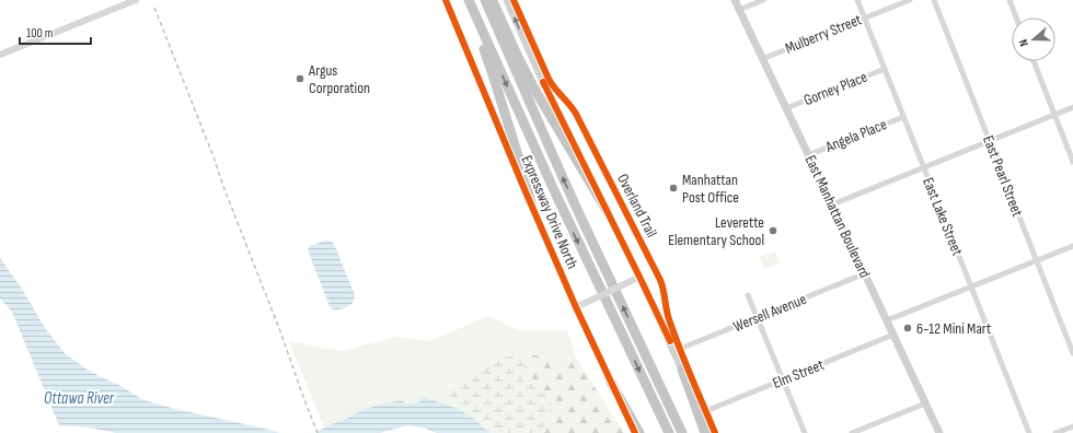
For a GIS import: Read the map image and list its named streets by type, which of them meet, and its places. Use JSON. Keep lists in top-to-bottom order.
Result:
{
  "streets": {
    "main road": ["Expressway Drive North", "East Manhattan Boulevard"],
    "street": [
      "Mulberry Street",
      "Gorney Place",
      "Angela Place",
      "East Pearl Street",
      "East Lake Street",
      "Wersell Avenue",
      "Elm Street"
    ],
    "cycle path": ["Overland Trail"]
  },
  "crossings": [
    ["Mulberry Street", "East Manhattan Boulevard"],
    ["Mulberry Street", "East Lake Street"],
    ["Gorney Place", "East Manhattan Boulevard"],
    ["Gorney Place", "East Lake Street"],
    ["Angela Place", "East Manhattan Boulevard"],
    ["Angela Place", "East Lake Street"],
    ["East Manhattan Boulevard", "Wersell Avenue"],
    ["East Manhattan Boulevard", "Elm Street"]
  ],
  "water": ["Ottawa River"],
  "places": [
    "Argus Corporation",
    "Manhattan Post Office",
    "Leverette Elementary School",
    "6-12 Mini Mart"
  ],
  "scale_bar": "100 m",
  "north": "left"
}
